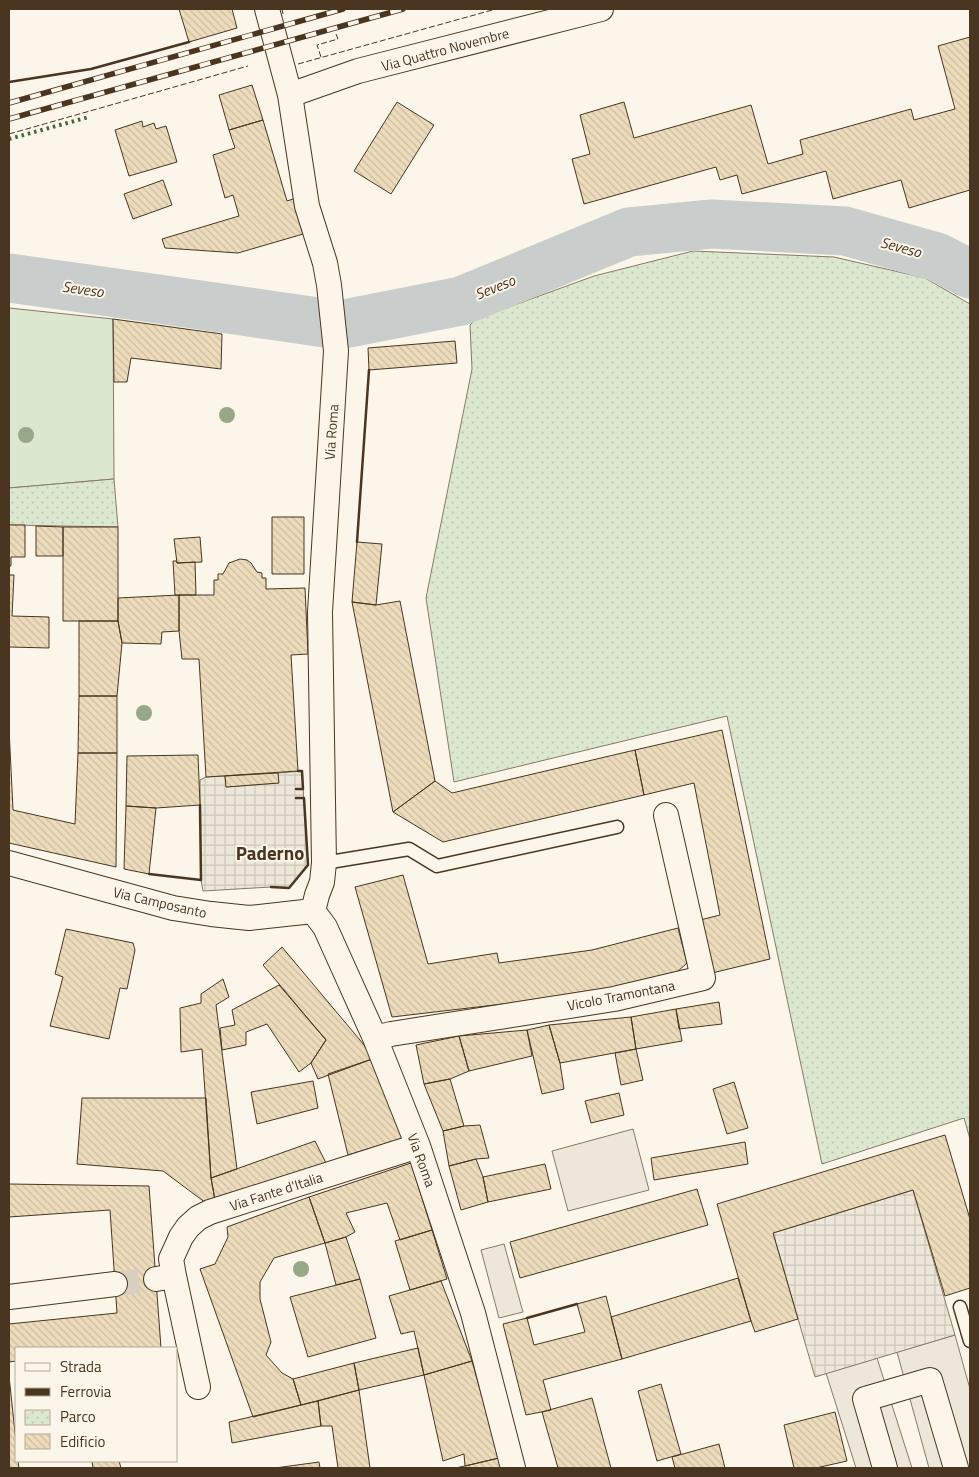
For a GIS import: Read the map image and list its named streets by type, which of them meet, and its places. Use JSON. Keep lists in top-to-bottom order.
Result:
{
  "streets": {
    "street": [
      "Via Quattro Novembre",
      "Via Roma",
      "Via Camposanto",
      "Vicolo Tramontana",
      "Via Fante d'Italia"
    ]
  },
  "crossings": [
    ["Via Quattro Novembre", "Via Roma"],
    ["Via Roma", "Via Camposanto"],
    ["Via Roma", "Vicolo Tramontana"],
    ["Via Roma", "Via Fante d'Italia"]
  ],
  "districts": ["Paderno"],
  "water": ["Seveso"],
  "legend": [
    "Strada",
    "Ferrovia",
    "Parco",
    "Edificio"
  ]
}
